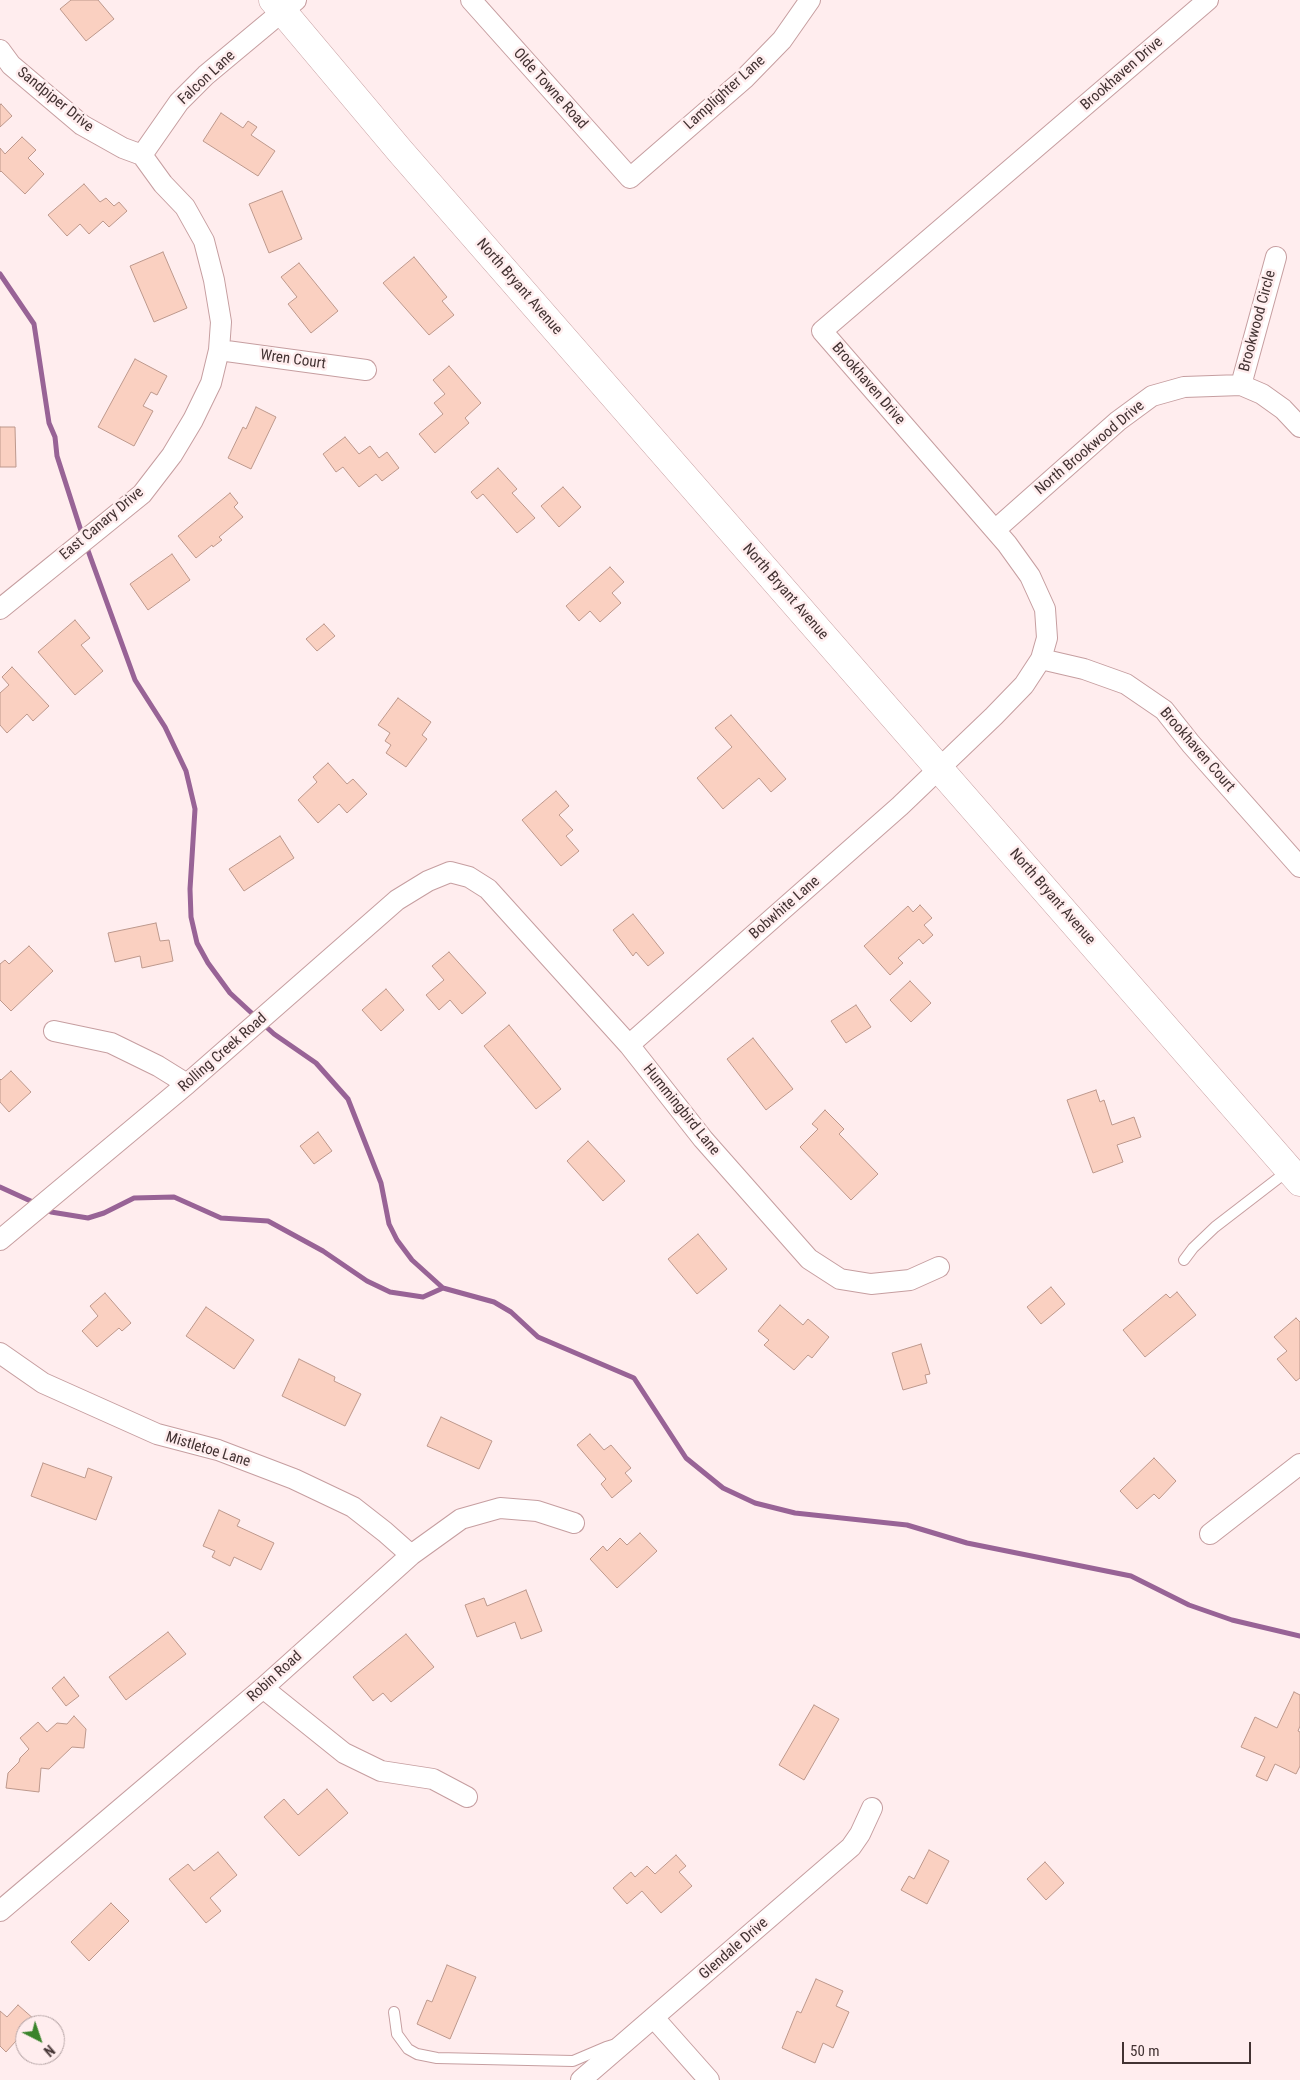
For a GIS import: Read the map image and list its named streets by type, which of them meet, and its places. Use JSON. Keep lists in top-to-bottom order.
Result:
{
  "streets": {
    "street": [
      "Brookhaven Drive",
      "Falcon Lane",
      "Olde Towne Road",
      "Lamplighter Lane",
      "Sandpiper Drive",
      "North Bryant Avenue",
      "Brookwood Circle",
      "Wren Court",
      "North Brookwood Drive",
      "East Canary Drive",
      "Brookhaven Court",
      "Bobwhite Lane",
      "Rolling Creek Road",
      "Hummingbird Lane",
      "Mistletoe Lane",
      "Robin Road",
      "Glendale Drive"
    ]
  },
  "crossings": [
    ["Brookhaven Drive", "North Bryant Avenue"],
    ["Brookhaven Drive", "North Brookwood Drive"],
    ["Brookhaven Drive", "Brookhaven Court"],
    ["Brookhaven Drive", "Bobwhite Lane"],
    ["Falcon Lane", "Sandpiper Drive"],
    ["Falcon Lane", "North Bryant Avenue"],
    ["Falcon Lane", "East Canary Drive"],
    ["Olde Towne Road", "Lamplighter Lane"],
    ["Sandpiper Drive", "East Canary Drive"],
    ["North Bryant Avenue", "Bobwhite Lane"],
    ["Brookwood Circle", "North Brookwood Drive"],
    ["Wren Court", "East Canary Drive"],
    ["Bobwhite Lane", "Hummingbird Lane"],
    ["Rolling Creek Road", "Hummingbird Lane"],
    ["Mistletoe Lane", "Robin Road"]
  ],
  "scale_bar": "50 m",
  "north": "bottom right"
}
